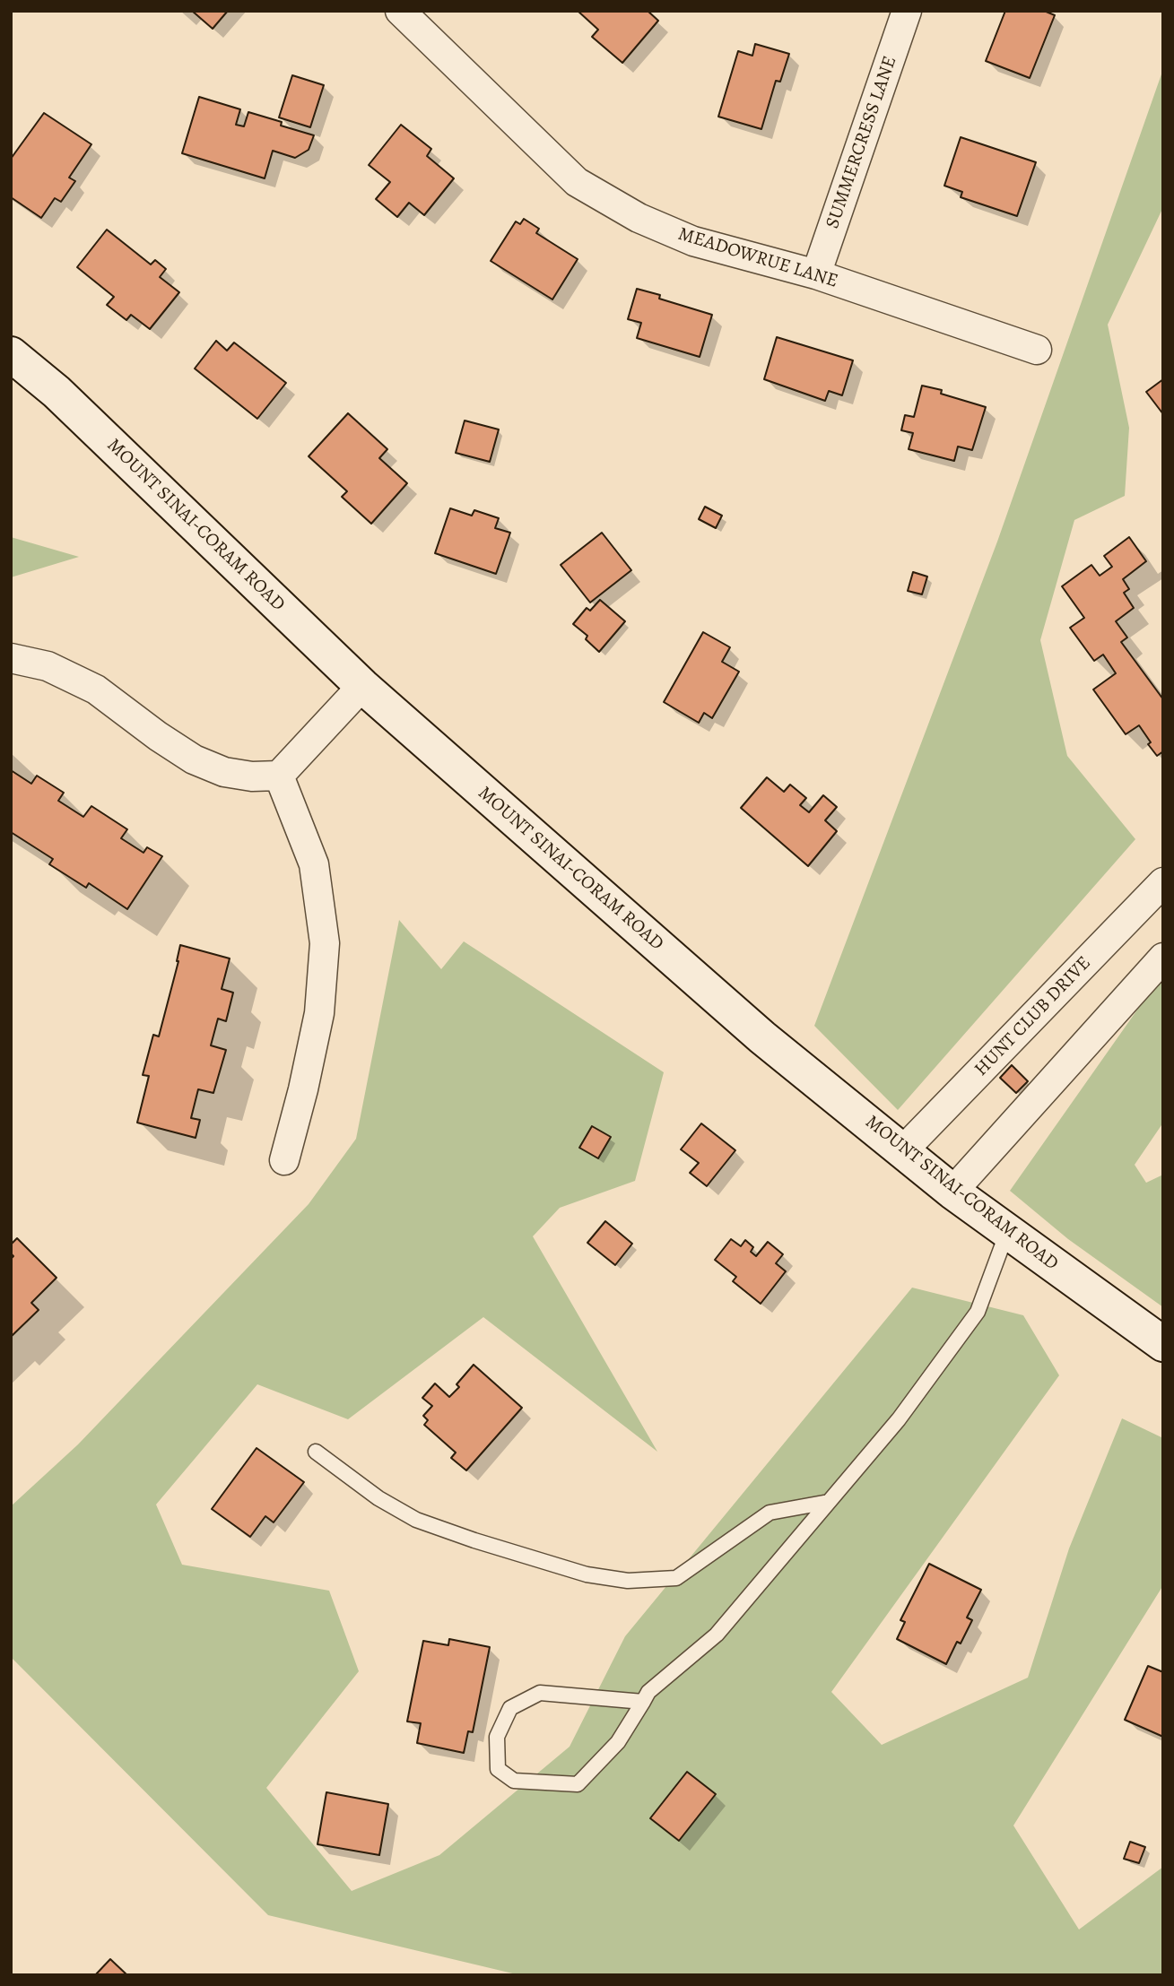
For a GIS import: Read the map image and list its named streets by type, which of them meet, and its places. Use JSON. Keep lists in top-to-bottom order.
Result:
{
  "streets": {
    "main road": ["MOUNT SINAI-CORAM ROAD"],
    "street": ["SUMMERCRESS LANE", "MEADOWRUE LANE", "HUNT CLUB DRIVE"]
  },
  "crossings": [
    ["SUMMERCRESS LANE", "MEADOWRUE LANE"],
    ["MOUNT SINAI-CORAM ROAD", "HUNT CLUB DRIVE"]
  ]
}
